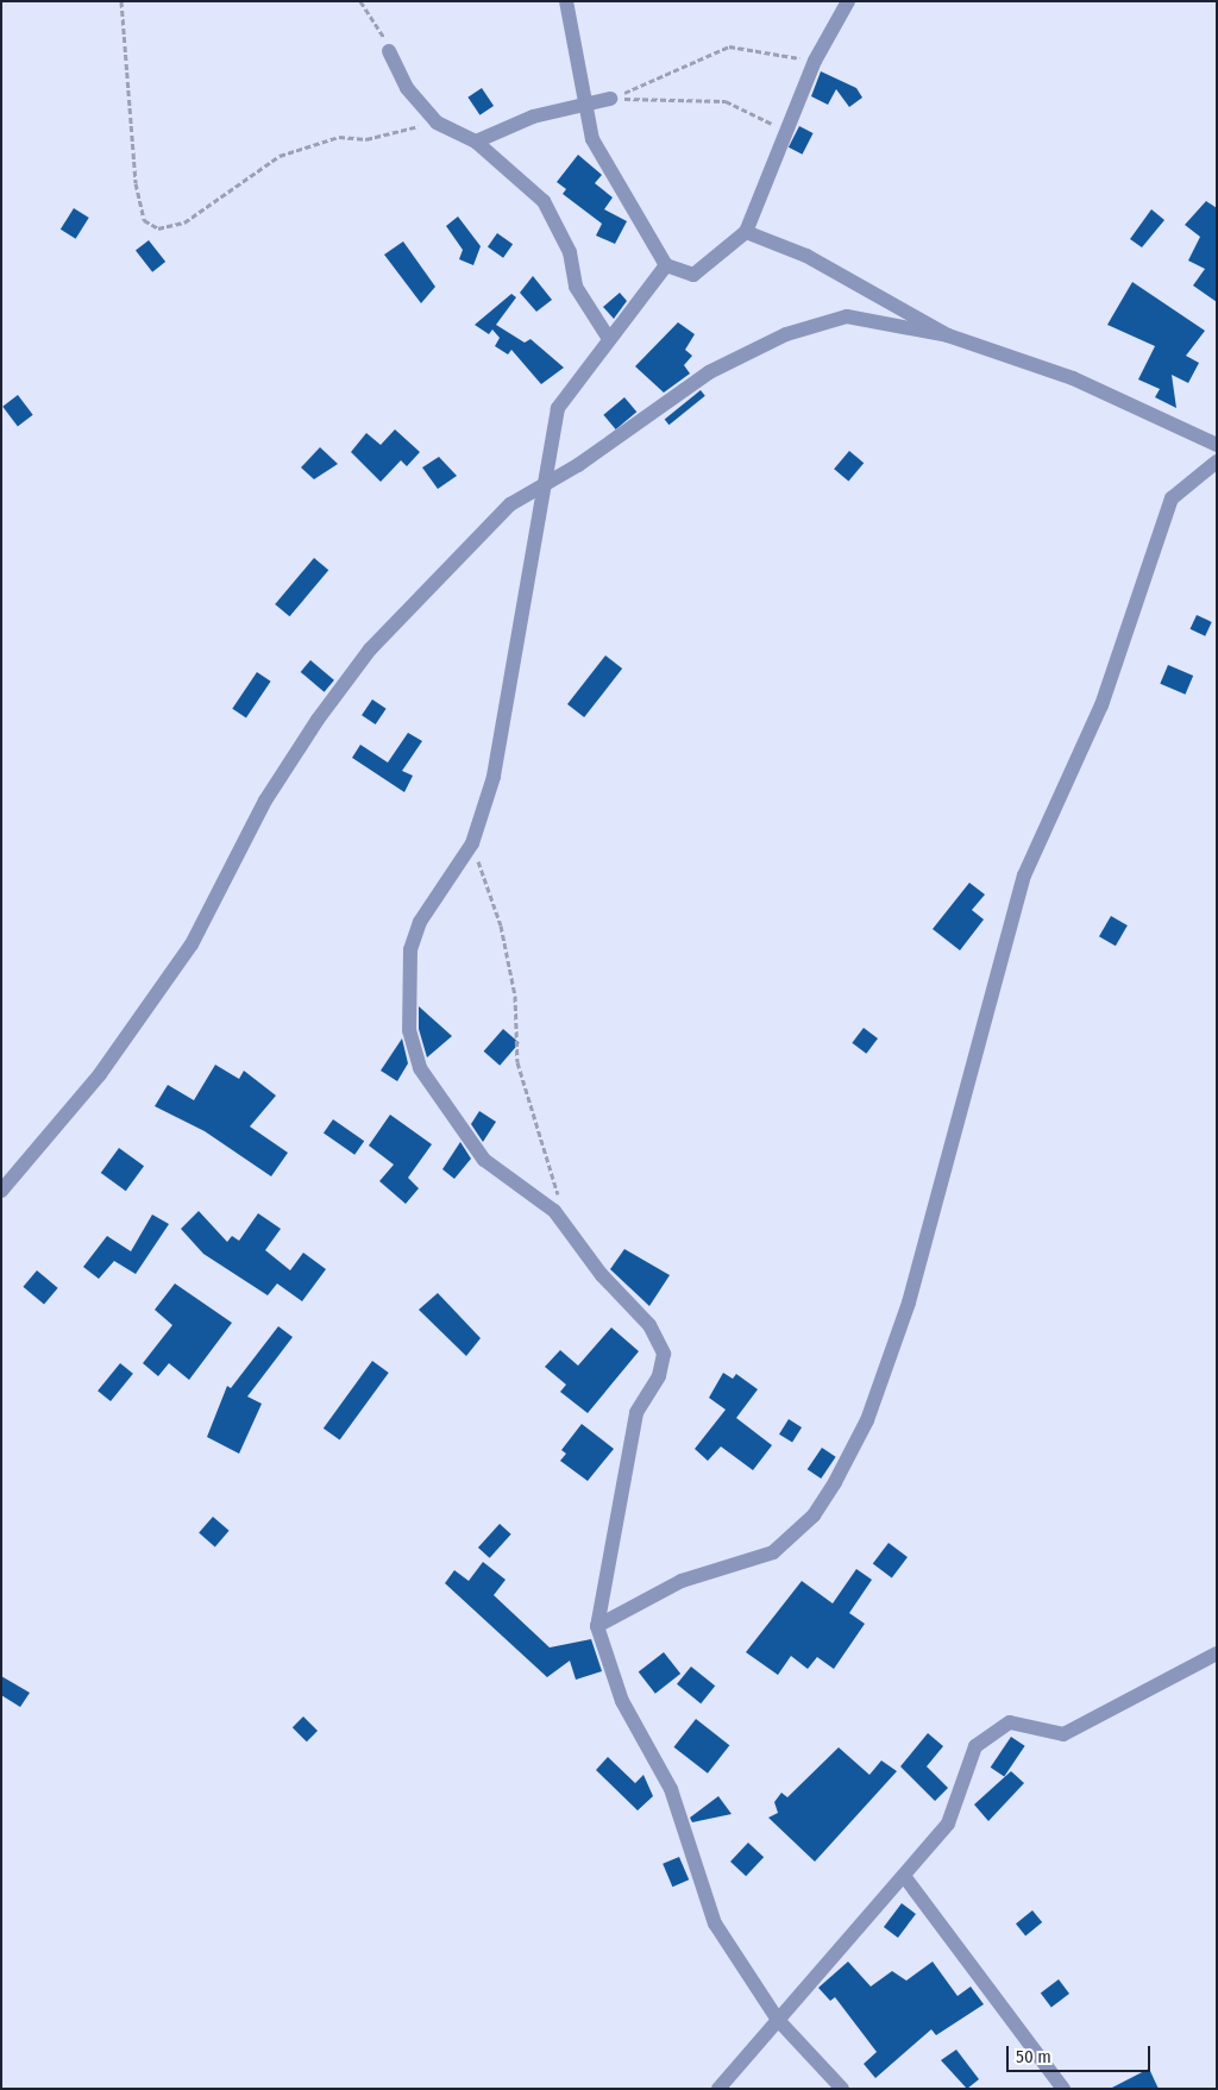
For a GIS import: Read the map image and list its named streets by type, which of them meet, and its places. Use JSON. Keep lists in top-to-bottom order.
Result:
{
  "scale_bar": "50 m"
}
